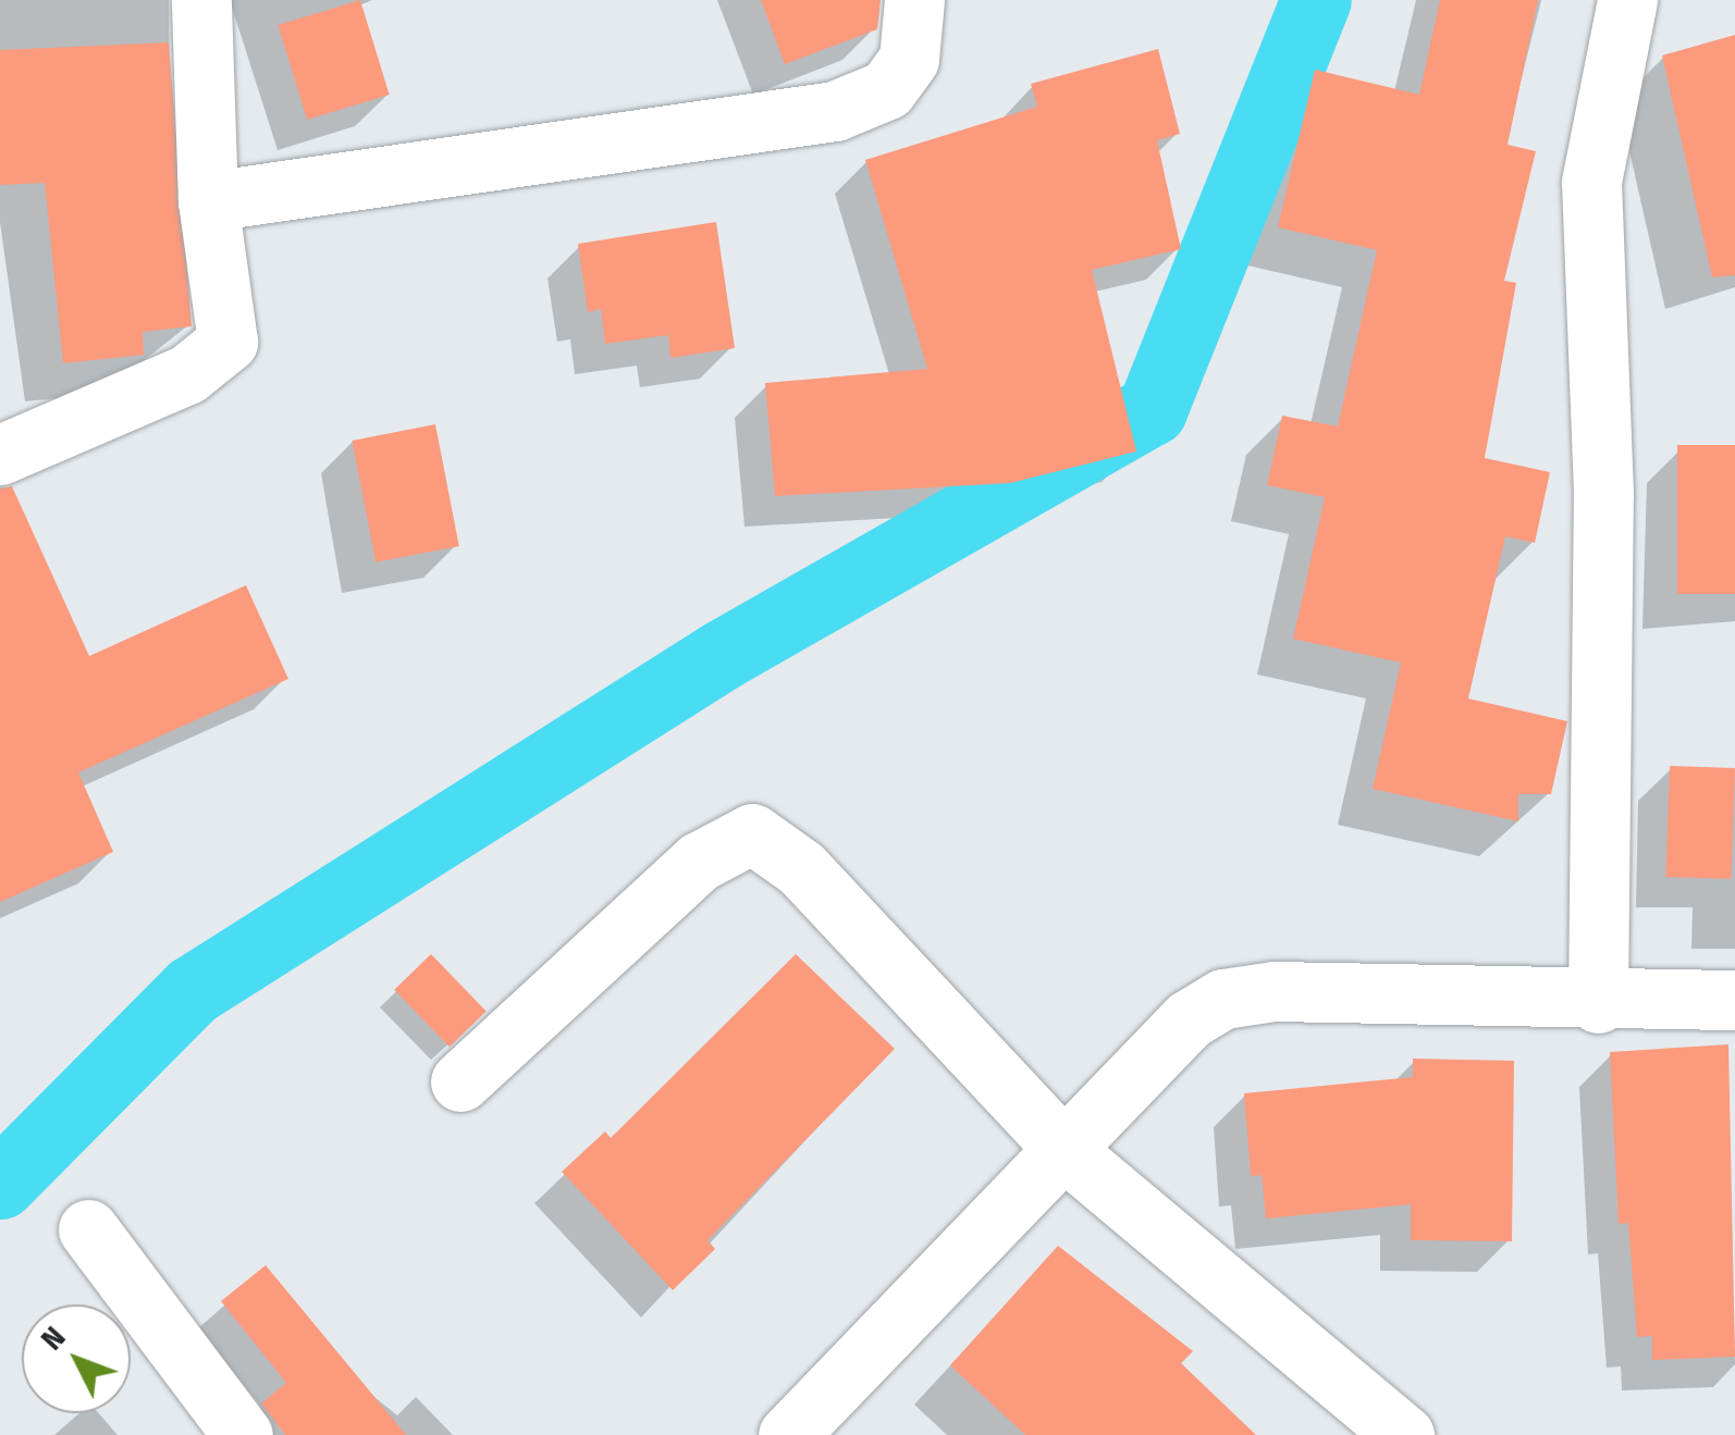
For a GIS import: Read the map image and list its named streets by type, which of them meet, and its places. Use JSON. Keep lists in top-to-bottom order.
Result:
{
  "north": "top left"
}
